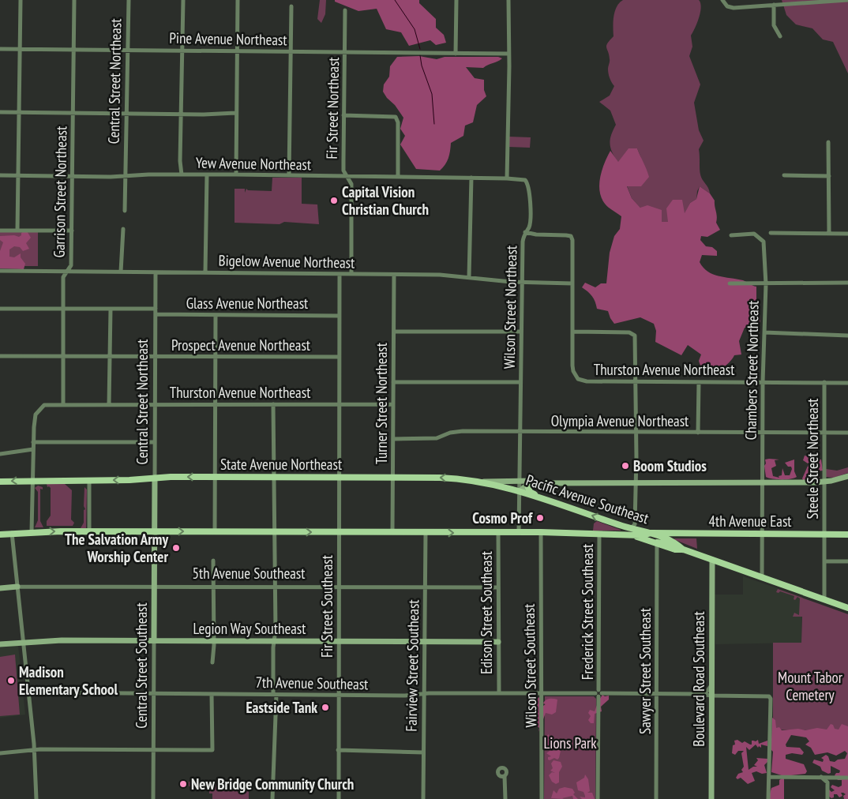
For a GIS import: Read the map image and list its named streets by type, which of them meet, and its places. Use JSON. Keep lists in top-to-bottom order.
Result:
{
  "streets": {
    "main road": ["State Avenue Northeast", "Pacific Avenue Southeast", "4th Avenue East"],
    "street": [
      "Pine Avenue Northeast",
      "Central Street Northeast",
      "Fir Street Northeast",
      "Yew Avenue Northeast",
      "Garrison Street Northeast",
      "Bigelow Avenue Northeast",
      "Glass Avenue Northeast",
      "Wilson Street Northeast",
      "Prospect Avenue Northeast",
      "Thurston Avenue Northeast",
      "Chambers Street Northeast",
      "Turner Street Northeast",
      "Olympia Avenue Northeast",
      "Steele Street Northeast",
      "5th Avenue Southeast",
      "Fir Street Southeast",
      "Frederick Street Southeast",
      "Edison Street Southeast",
      "Legion Way Southeast",
      "Central Street Southeast",
      "Fairview Street Southeast",
      "Wilson Street Southeast",
      "Sawyer Street Southeast",
      "Boulevard Road Southeast",
      "7th Avenue Southeast"
    ]
  },
  "crossings": [
    ["Pine Avenue Northeast", "Central Street Northeast"],
    ["Pine Avenue Northeast", "Fir Street Northeast"],
    ["Pine Avenue Northeast", "Garrison Street Northeast"],
    ["Central Street Northeast", "Yew Avenue Northeast"],
    ["Central Street Northeast", "Bigelow Avenue Northeast"],
    ["Central Street Northeast", "Glass Avenue Northeast"],
    ["Central Street Northeast", "Prospect Avenue Northeast"],
    ["Central Street Northeast", "Thurston Avenue Northeast"],
    ["Central Street Northeast", "State Avenue Northeast"],
    ["Central Street Northeast", "Central Street Southeast"],
    ["Fir Street Northeast", "Yew Avenue Northeast"],
    ["Fir Street Northeast", "Bigelow Avenue Northeast"],
    ["Yew Avenue Northeast", "Garrison Street Northeast"],
    ["Yew Avenue Northeast", "Wilson Street Northeast"],
    ["Garrison Street Northeast", "Bigelow Avenue Northeast"],
    ["Garrison Street Northeast", "Prospect Avenue Northeast"],
    ["Garrison Street Northeast", "Thurston Avenue Northeast"],
    ["Bigelow Avenue Northeast", "Wilson Street Northeast"],
    ["Bigelow Avenue Northeast", "Turner Street Northeast"],
    ["Wilson Street Northeast", "Olympia Avenue Northeast"],
    ["Wilson Street Northeast", "State Avenue Northeast"],
    ["Wilson Street Northeast", "Pacific Avenue Southeast"],
    ["Thurston Avenue Northeast", "Chambers Street Northeast"],
    ["Thurston Avenue Northeast", "Turner Street Northeast"],
    ["Thurston Avenue Northeast", "Steele Street Northeast"],
    ["Chambers Street Northeast", "Olympia Avenue Northeast"],
    ["Chambers Street Northeast", "State Avenue Northeast"],
    ["Chambers Street Northeast", "Pacific Avenue Southeast"],
    ["Chambers Street Northeast", "4th Avenue East"],
    ["Turner Street Northeast", "Olympia Avenue Northeast"],
    ["Turner Street Northeast", "State Avenue Northeast"],
    ["Olympia Avenue Northeast", "Steele Street Northeast"],
    ["Steele Street Northeast", "State Avenue Northeast"],
    ["Steele Street Northeast", "Pacific Avenue Southeast"],
    ["Steele Street Northeast", "4th Avenue East"],
    ["State Avenue Northeast", "Pacific Avenue Southeast"],
    ["Pacific Avenue Southeast", "4th Avenue East"],
    ["Pacific Avenue Southeast", "Sawyer Street Southeast"],
    ["Pacific Avenue Southeast", "Boulevard Road Southeast"],
    ["5th Avenue Southeast", "Fir Street Southeast"],
    ["5th Avenue Southeast", "Edison Street Southeast"],
    ["5th Avenue Southeast", "Central Street Southeast"],
    ["5th Avenue Southeast", "Fairview Street Southeast"],
    ["Fir Street Southeast", "Legion Way Southeast"],
    ["Fir Street Southeast", "7th Avenue Southeast"],
    ["Frederick Street Southeast", "7th Avenue Southeast"],
    ["Edison Street Southeast", "Legion Way Southeast"],
    ["Edison Street Southeast", "7th Avenue Southeast"],
    ["Legion Way Southeast", "Central Street Southeast"],
    ["Legion Way Southeast", "Fairview Street Southeast"],
    ["Central Street Southeast", "7th Avenue Southeast"],
    ["Fairview Street Southeast", "7th Avenue Southeast"],
    ["Wilson Street Southeast", "7th Avenue Southeast"],
    ["Sawyer Street Southeast", "7th Avenue Southeast"],
    ["Boulevard Road Southeast", "7th Avenue Southeast"]
  ],
  "parks": ["Mount Tabor Cemetery", "Lions Park"],
  "places": [
    "Capital Vision Christian Church",
    "Boom Studios",
    "Cosmo Prof",
    "The Salvation Army Worship Center",
    "Madison Elementary School",
    "Eastside Tank",
    "New Bridge Community Church"
  ]
}
